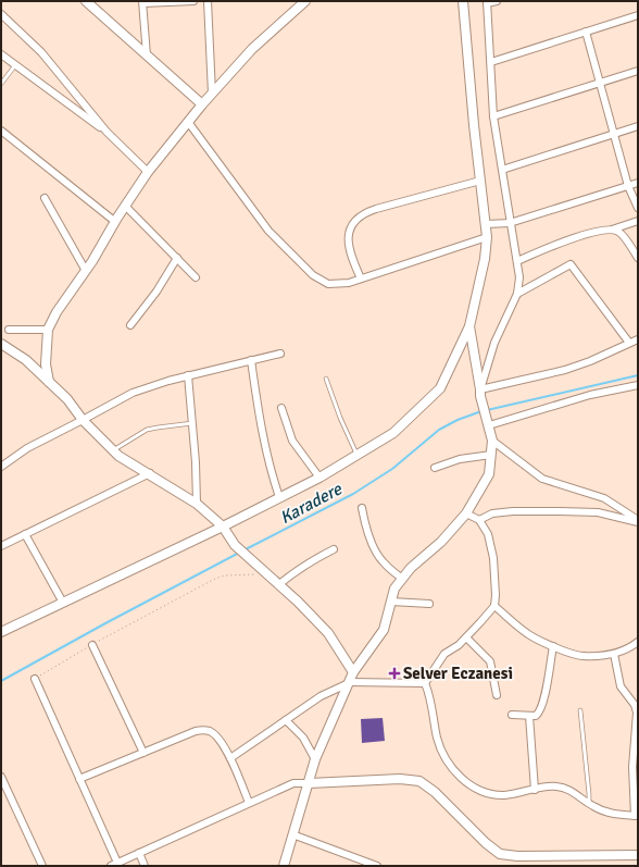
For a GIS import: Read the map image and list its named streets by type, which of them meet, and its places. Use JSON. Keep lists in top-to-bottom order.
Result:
{
  "water": ["Karadere"],
  "places": {
    "health": ["Selver Eczanesi"]
  }
}
